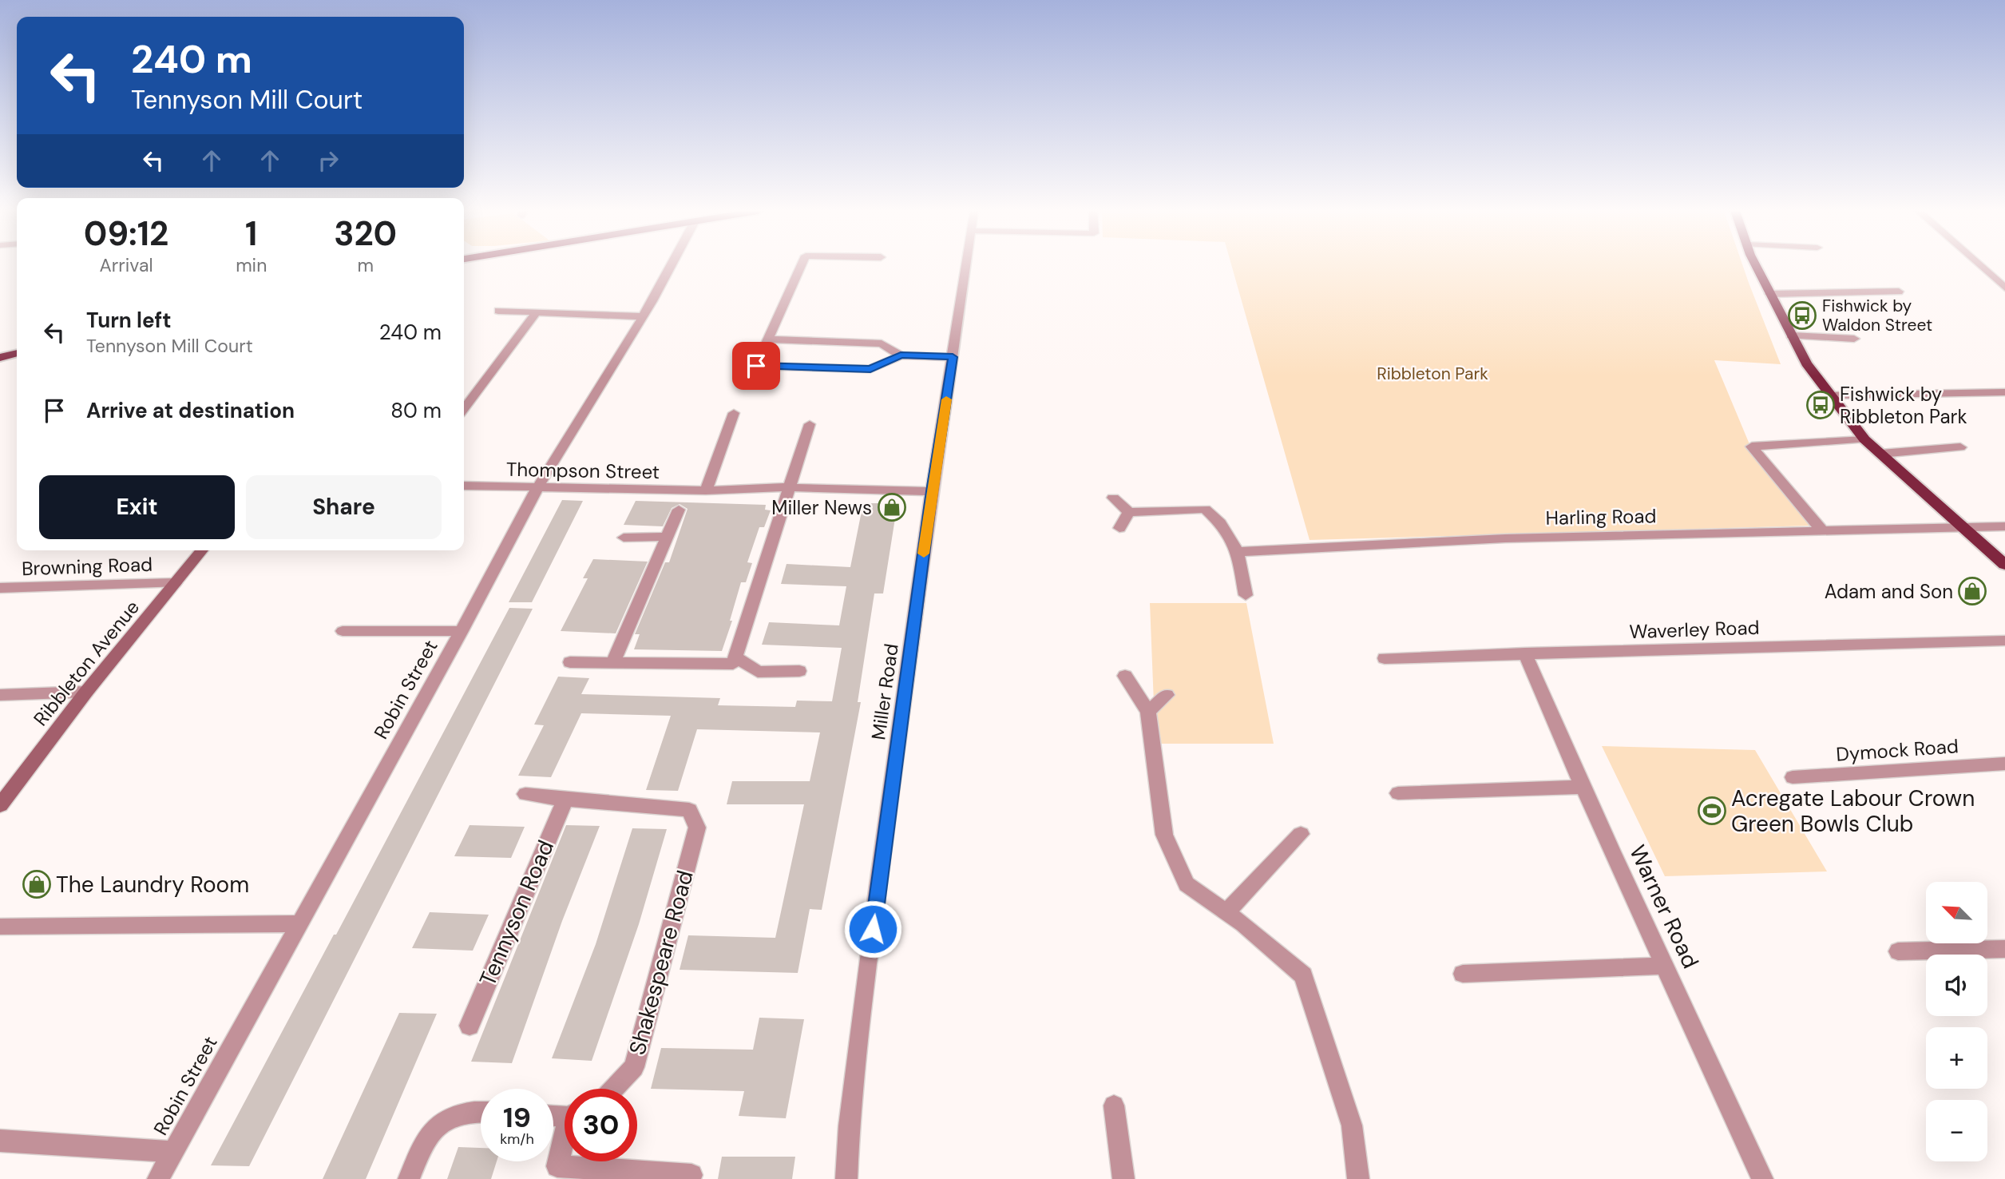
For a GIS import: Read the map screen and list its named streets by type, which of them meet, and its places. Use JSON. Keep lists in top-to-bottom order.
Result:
{
  "streets": {
    "main road": ["Ribbleton Avenue"],
    "street": [
      "Thompson Street",
      "Harling Road",
      "Browning Road",
      "Waverley Road",
      "Robin Street",
      "Miller Road",
      "Dymock Road",
      "Warner Road",
      "Tennyson Road",
      "Shakespeare Road"
    ]
  },
  "crossings": [
    ["Thompson Street", "Robin Street"],
    ["Thompson Street", "Miller Road"],
    ["Browning Road", "Ribbleton Avenue"],
    ["Waverley Road", "Warner Road"],
    ["Tennyson Road", "Shakespeare Road"]
  ],
  "parks": ["Ribbleton Park"],
  "places": {
    "bus stop": ["Fishwick by Waldon Street", "Fishwick by Ribbleton Park"],
    "shop": ["Miller News", "Adam and Son", "The Laundry Room"],
    "sports": ["Acregate Labour Crown Green Bowls Club"]
  },
  "north": "top left",
  "page": {
    "turn": ["240 m", "Tennyson Mill Court"],
    "eta": [
      "09:12",
      "Arrival",
      "1",
      "min",
      "320",
      "m"
    ],
    "list": [
      {
        "name": "Turn left",
        "note": "Tennyson Mill Court",
        "value": "240 m"
      },
      {
        "name": "Arrive at destination",
        "value": "80 m"
      }
    ],
    "buttons": ["Exit", "Share"],
    "map_buttons": ["+", "−"],
    "speed": "19 km/h",
    "limit": "30"
  }
}
